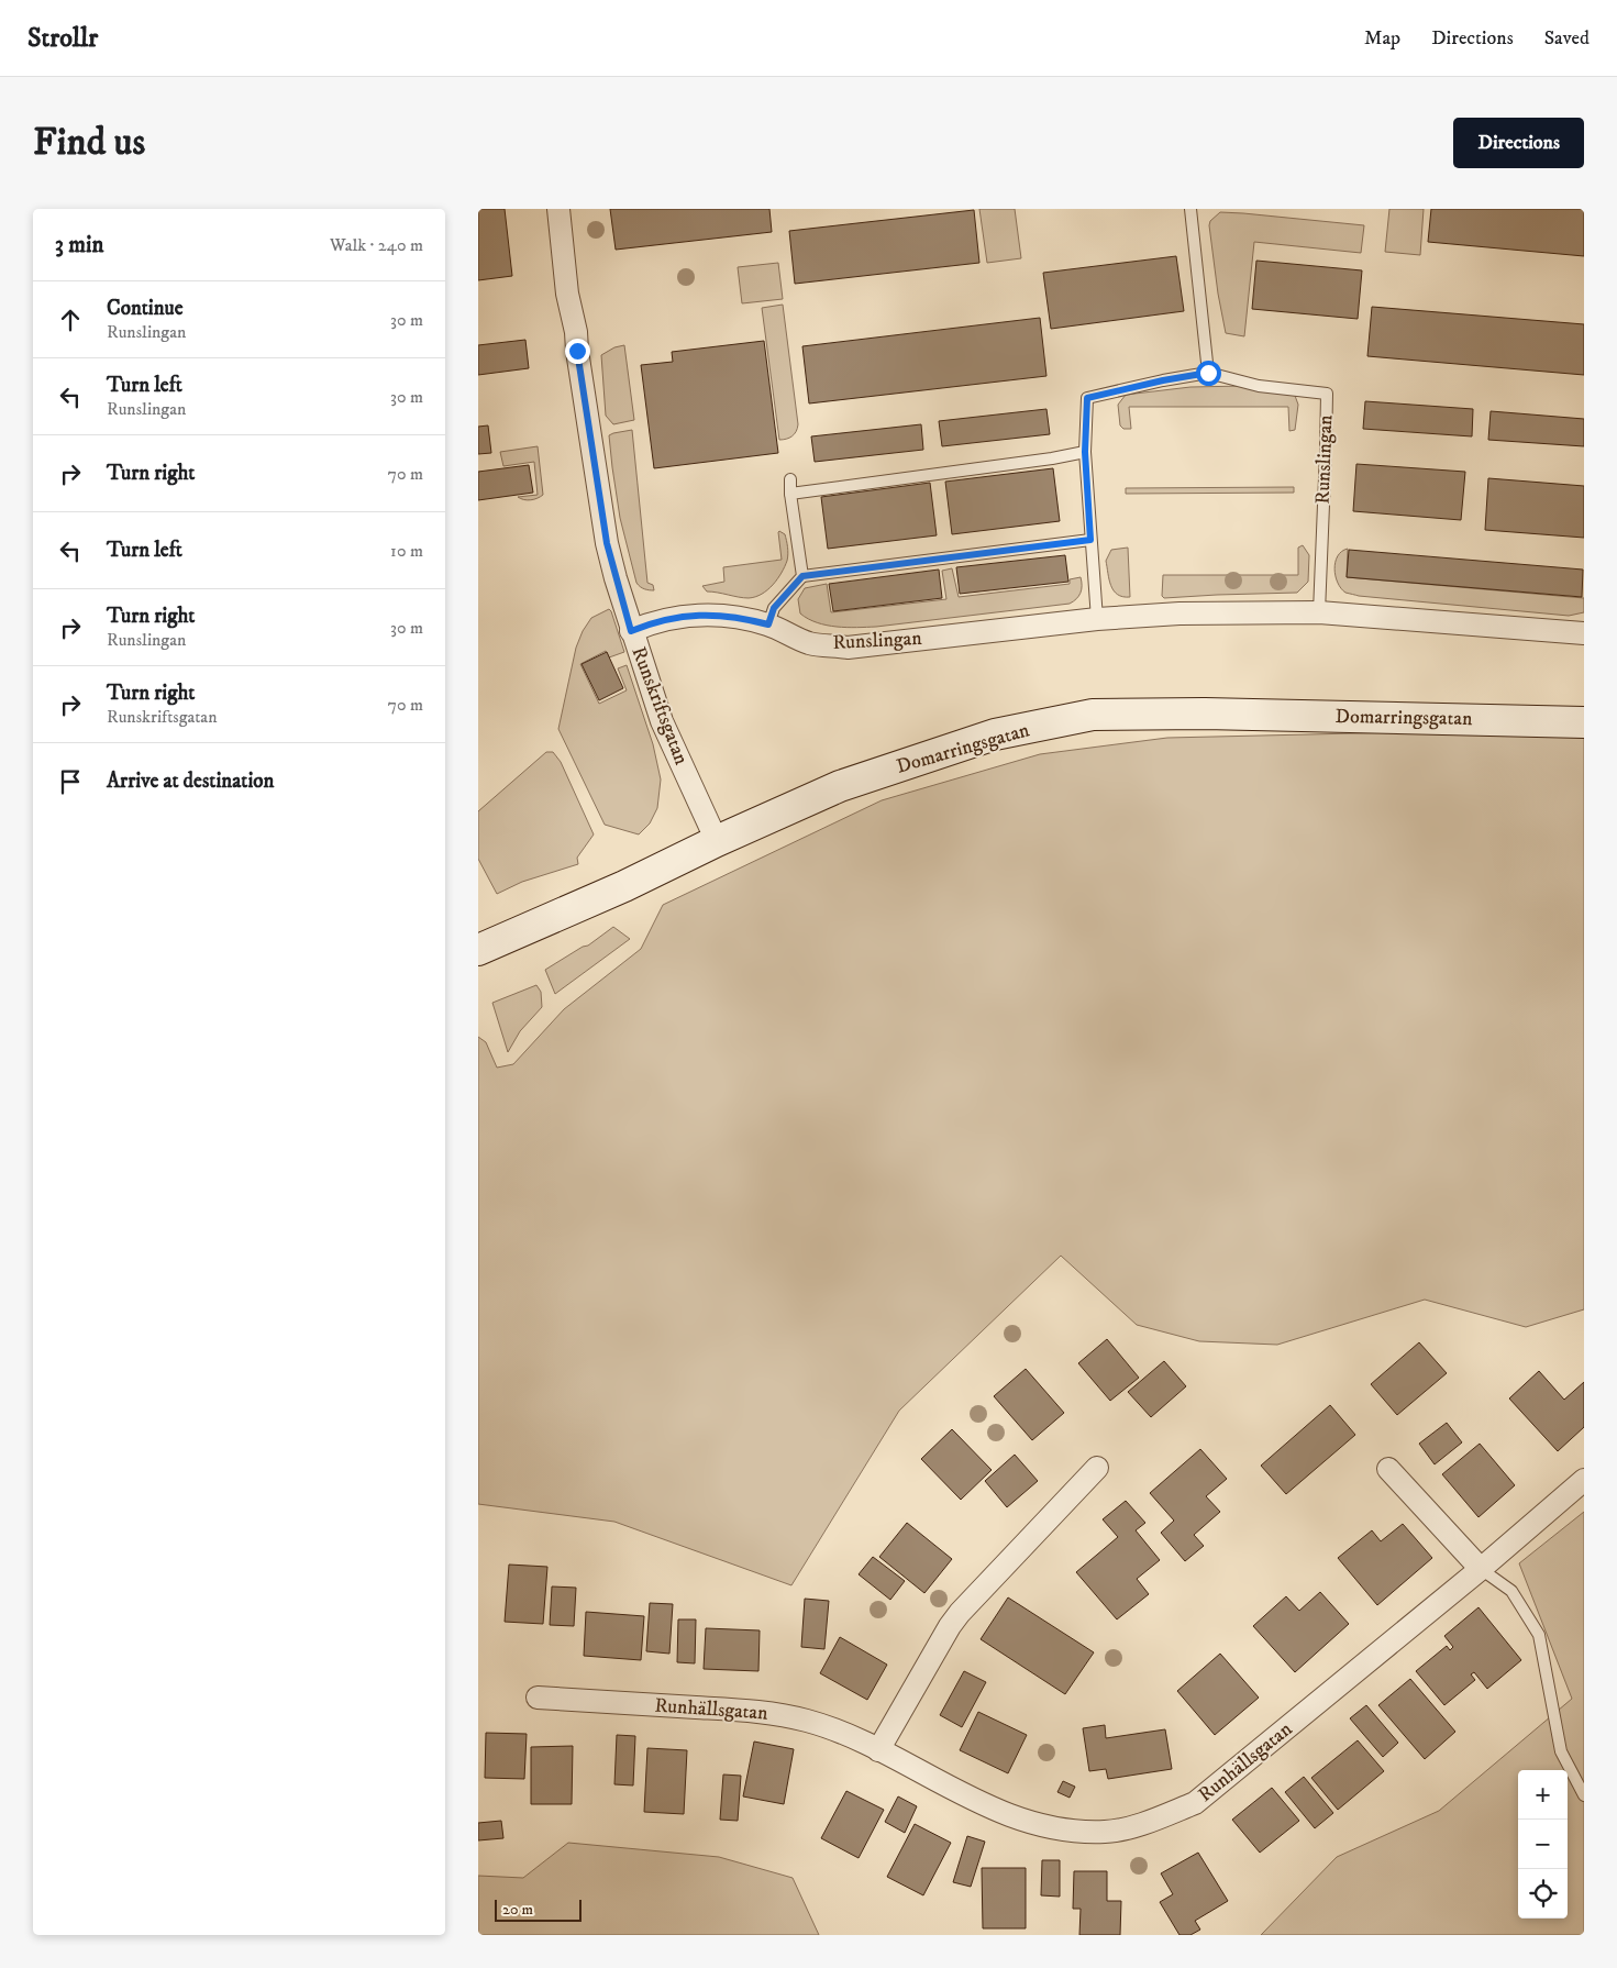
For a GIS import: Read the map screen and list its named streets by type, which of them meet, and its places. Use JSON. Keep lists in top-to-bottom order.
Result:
{
  "streets": {
    "street": [
      "Runslingan",
      "Runskriftsgatan",
      "Domarringsgatan",
      "Runhällsgatan"
    ]
  },
  "crossings": [
    ["Runslingan", "Runskriftsgatan"],
    ["Runskriftsgatan", "Domarringsgatan"]
  ],
  "scale_bar": "20 m",
  "page": {
    "header": "Strollr",
    "nav": ["Map", "Directions", "Saved"],
    "buttons": "Directions",
    "title": "Find us",
    "heading": ["3 min", "Walk · 240 m"],
    "list": [
      ["Continue", "Runslingan", "30 m"],
      ["Turn left", "Runslingan", "30 m"],
      ["Turn right", "70 m"],
      ["Turn left", "10 m"],
      ["Turn right", "Runslingan", "30 m"],
      ["Turn right", "Runskriftsgatan", "70 m"],
      "Arrive at destination"
    ],
    "map_buttons": ["+", "−"],
    "scale": "20 m"
  }
}
